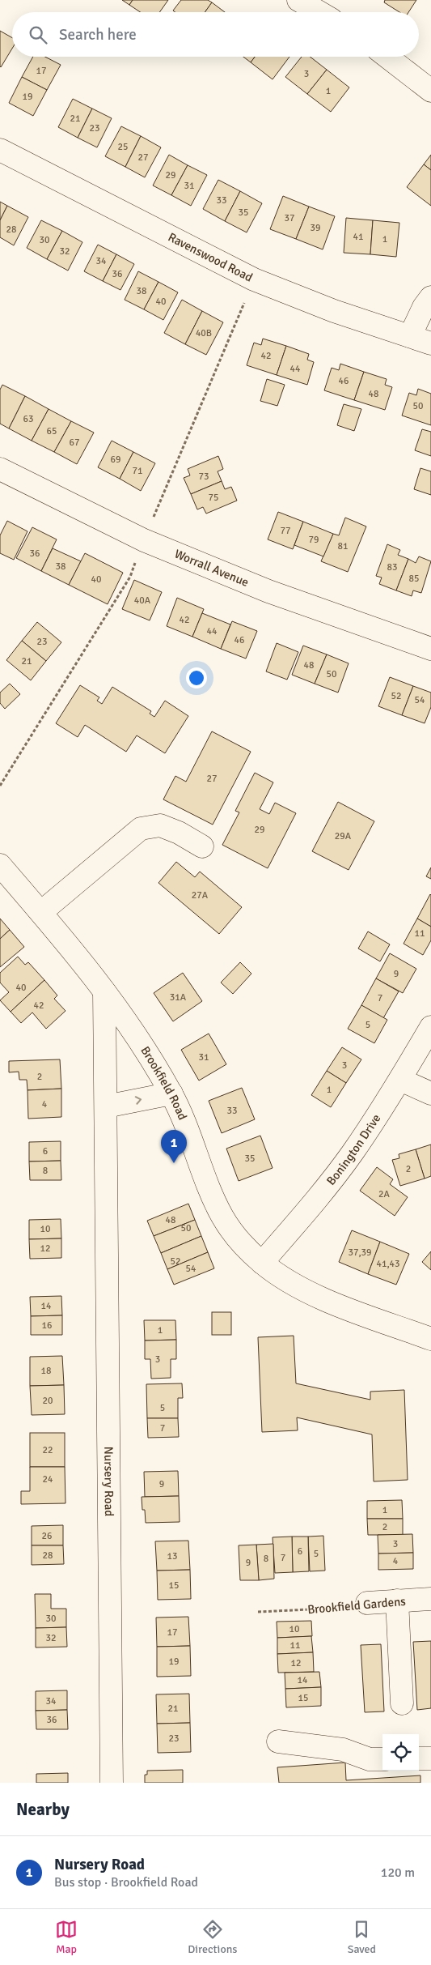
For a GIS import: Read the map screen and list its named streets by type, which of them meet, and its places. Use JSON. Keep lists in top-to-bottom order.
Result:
{
  "streets": {
    "street": [
      "Ravenswood Road",
      "Worrall Avenue",
      "Brookfield Road",
      "Bonington Drive",
      "Nursery Road",
      "Brookfield Gardens"
    ]
  },
  "crossings": [
    ["Brookfield Road", "Bonington Drive"],
    ["Brookfield Road", "Nursery Road"]
  ],
  "house_numbers": [
    "17",
    "3",
    "1",
    "19",
    "21",
    "23",
    "25",
    "27",
    "29",
    "31",
    "33",
    "35",
    "37",
    "39",
    "28",
    "41",
    "1",
    "30",
    "32",
    "34",
    "36",
    "38",
    "40",
    "40B",
    "42",
    "44",
    "46",
    "48",
    "50",
    "63",
    "65",
    "67",
    "69",
    "71",
    "73",
    "75",
    "77",
    "79",
    "81",
    "36",
    "38",
    "83",
    "85",
    "40",
    "40A",
    "42",
    "44",
    "46",
    "23",
    "21",
    "48",
    "50",
    "52",
    "54",
    "27",
    "29",
    "29A",
    "27A",
    "11",
    "9",
    "40",
    "31A",
    "7",
    "42",
    "5",
    "31",
    "3",
    "2",
    "1",
    "4",
    "33",
    "6",
    "35",
    "2",
    "8",
    "2A",
    "48",
    "50",
    "10",
    "12",
    "37,39",
    "52",
    "41,43",
    "54",
    "14",
    "16",
    "1",
    "3",
    "18",
    "20",
    "5",
    "7",
    "22",
    "24",
    "9",
    "1",
    "2",
    "26",
    "3",
    "6",
    "5",
    "28",
    "13",
    "7",
    "8",
    "4",
    "9",
    "15",
    "30",
    "10",
    "17",
    "32",
    "11",
    "19",
    "12",
    "14",
    "15",
    "34",
    "21",
    "36",
    "23"
  ],
  "page": {
    "search": "Search here",
    "pins": "1",
    "heading": "Nearby",
    "list": [
      {
        "mark": "1",
        "name": "Nursery Road",
        "note": "Bus stop · Brookfield Road",
        "value": "120 m"
      }
    ],
    "nav": ["Map", "Directions", "Saved"]
  }
}
